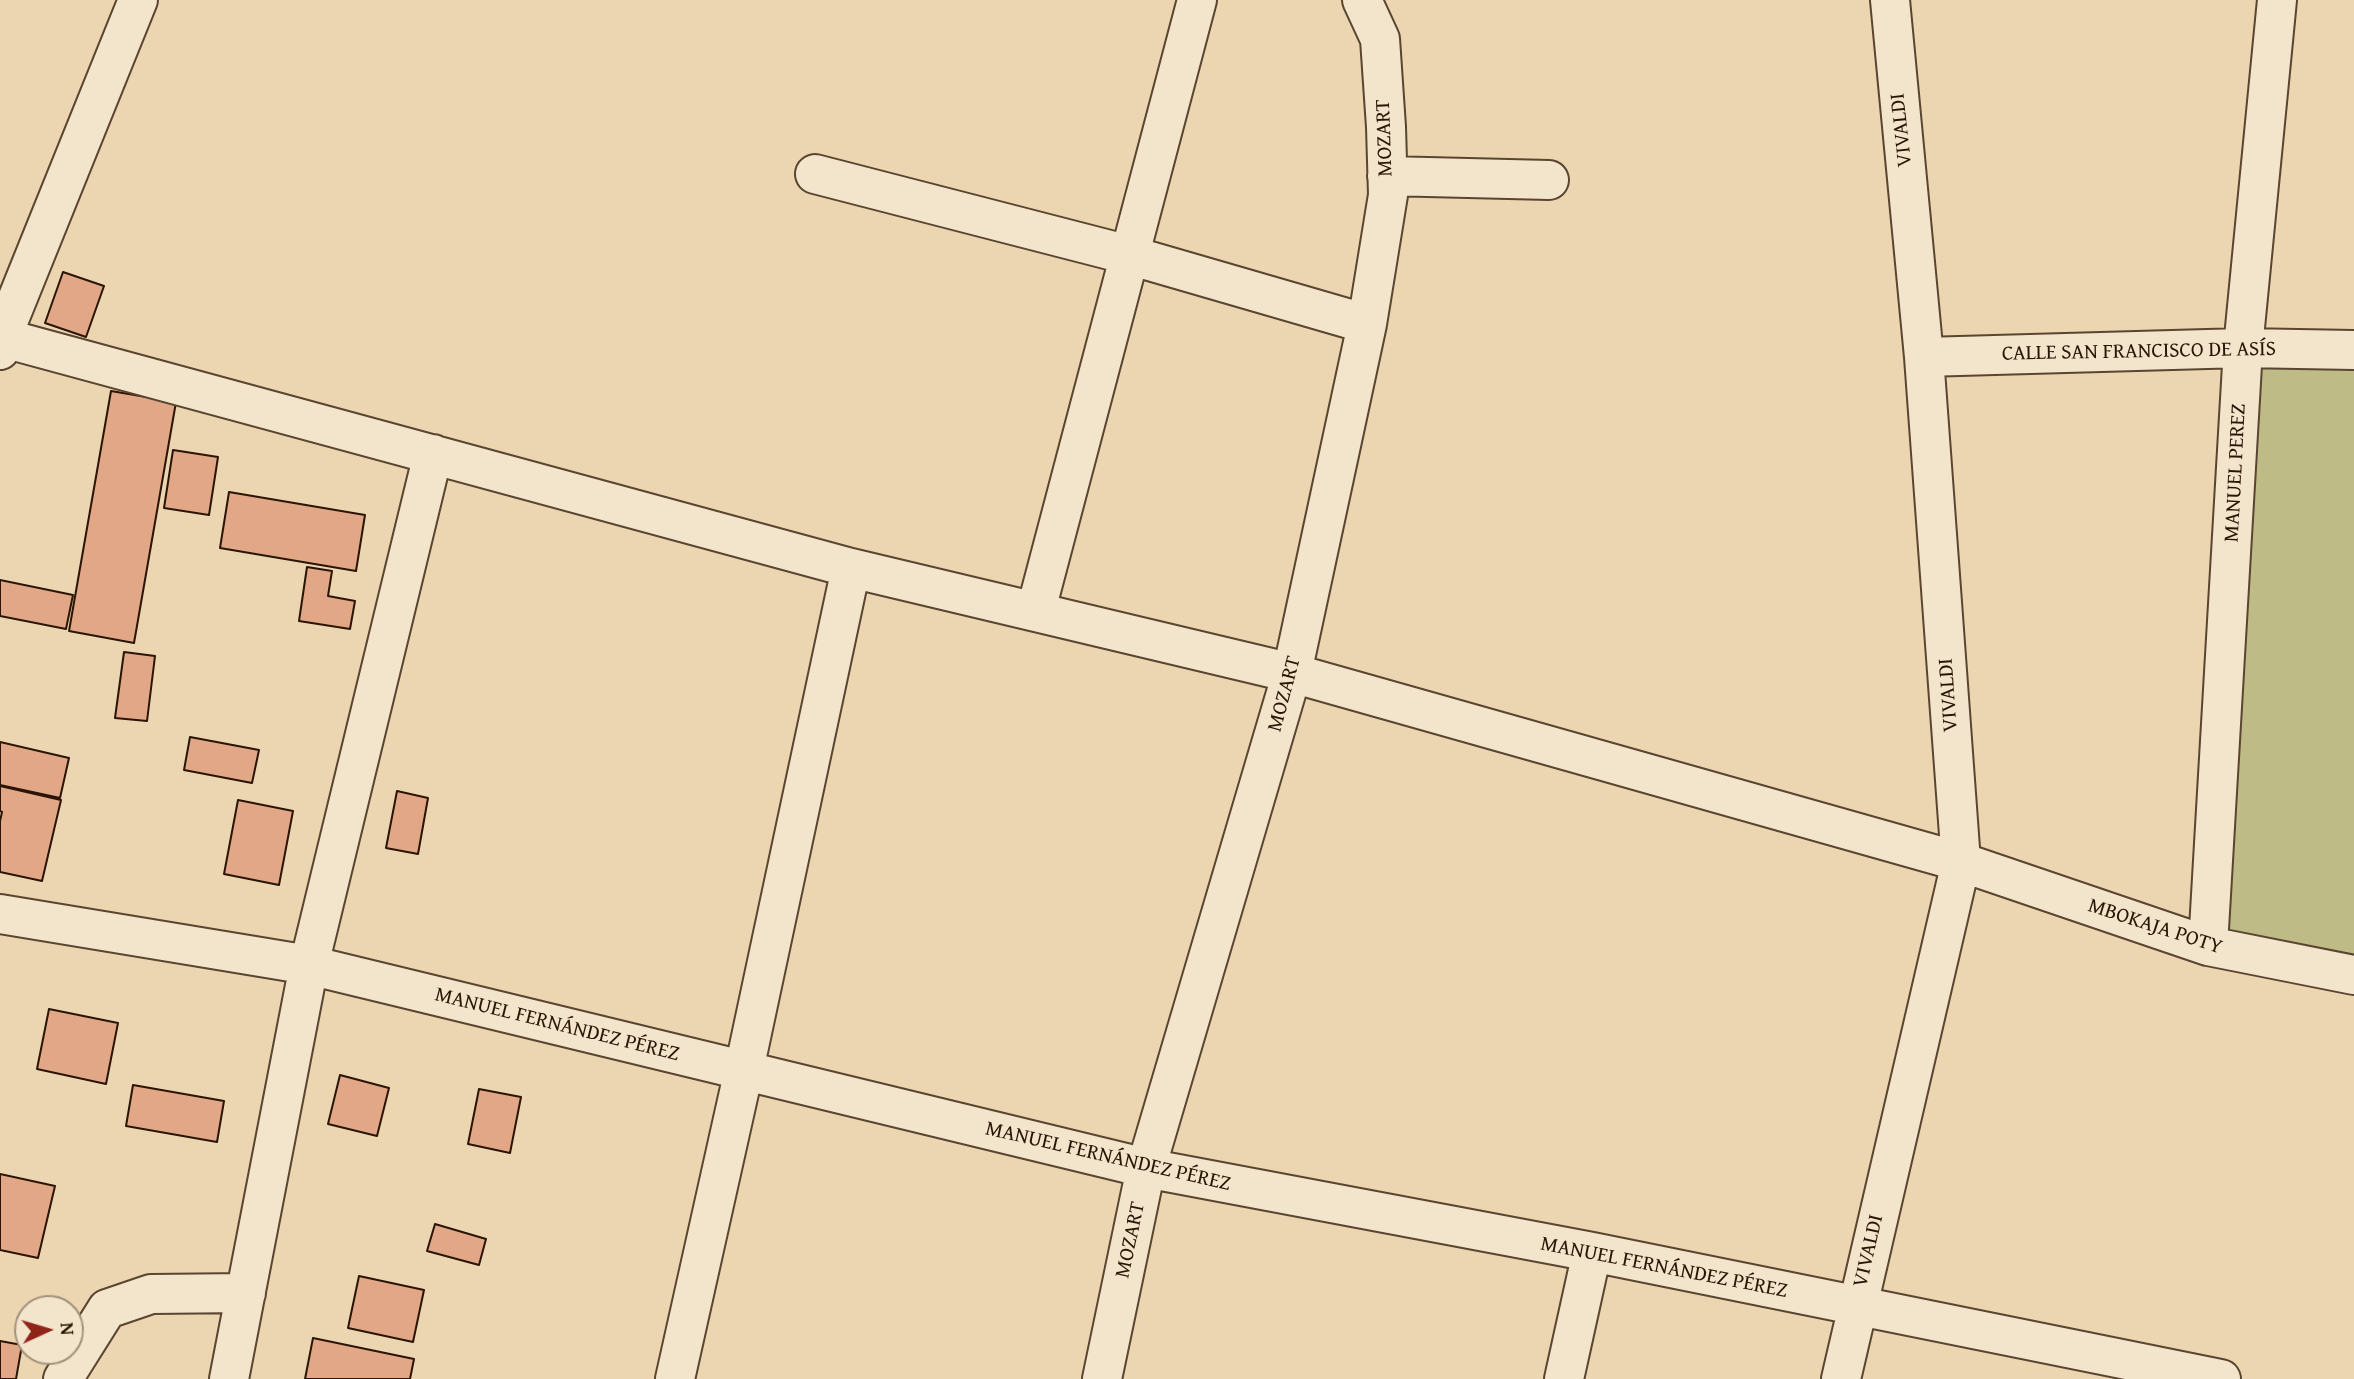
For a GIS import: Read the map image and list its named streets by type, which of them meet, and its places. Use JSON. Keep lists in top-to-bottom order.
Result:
{
  "streets": {
    "street": [
      "VIVALDI",
      "MOZART",
      "CALLE SAN FRANCISCO DE ASÍS",
      "MANUEL PEREZ",
      "MBOKAJA POTY",
      "MANUEL FERNÁNDEZ PÉREZ"
    ]
  },
  "crossings": [
    ["VIVALDI", "CALLE SAN FRANCISCO DE ASÍS"],
    ["VIVALDI", "MBOKAJA POTY"],
    ["VIVALDI", "MANUEL FERNÁNDEZ PÉREZ"],
    ["MOZART", "MBOKAJA POTY"],
    ["MOZART", "MANUEL FERNÁNDEZ PÉREZ"],
    ["CALLE SAN FRANCISCO DE ASÍS", "MANUEL PEREZ"],
    ["MANUEL PEREZ", "MBOKAJA POTY"]
  ],
  "north": "right"
}
